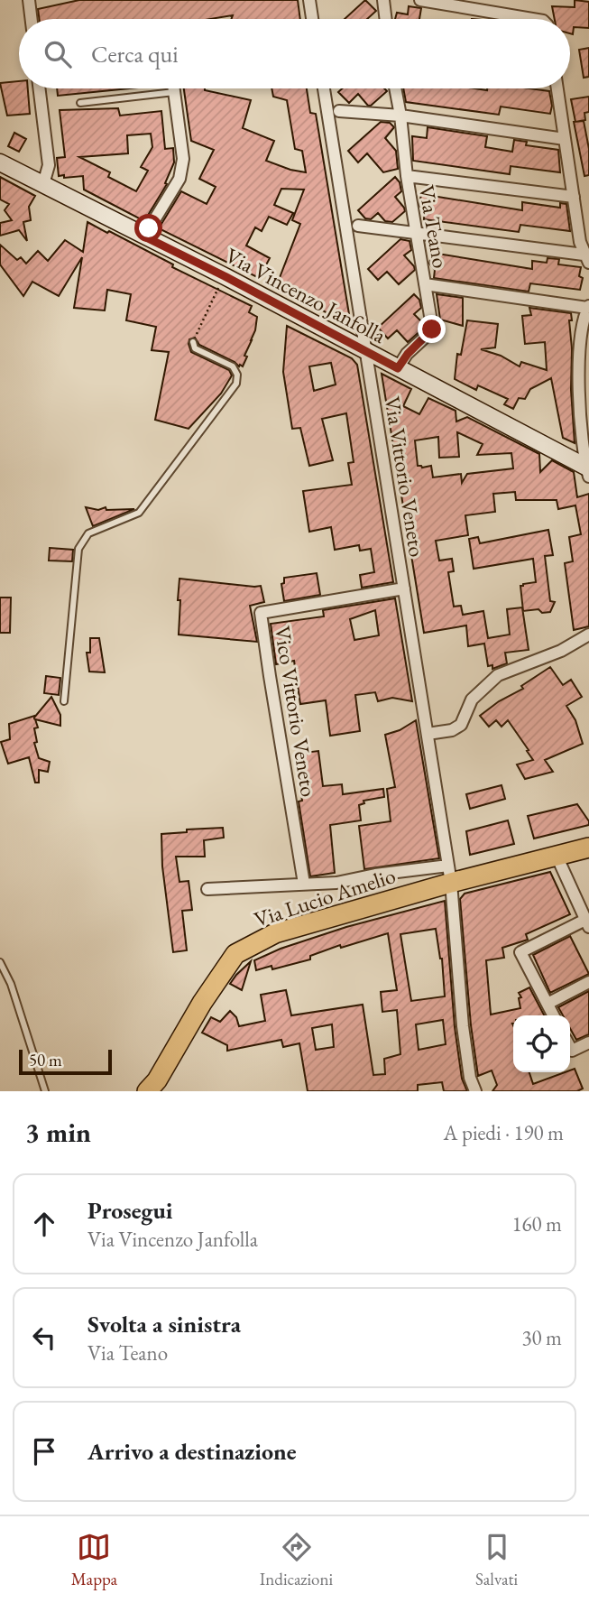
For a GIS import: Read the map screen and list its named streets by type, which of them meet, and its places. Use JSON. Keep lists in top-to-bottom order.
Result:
{
  "streets": {
    "main road": ["Via Vincenzo Janfolla", "Via Lucio Amelio"],
    "street": ["Via Teano", "Via Vittorio Veneto", "Vico Vittorio Veneto"]
  },
  "crossings": [
    ["Via Teano", "Via Vincenzo Janfolla"],
    ["Via Vincenzo Janfolla", "Via Vittorio Veneto"],
    ["Via Vittorio Veneto", "Vico Vittorio Veneto"],
    ["Via Vittorio Veneto", "Via Lucio Amelio"]
  ],
  "scale_bar": "50 m",
  "page": {
    "search": "Cerca qui",
    "scale": "50 m",
    "heading": ["3 min", "A piedi · 190 m"],
    "list": [
      ["Prosegui", "Via Vincenzo Janfolla", "160 m"],
      ["Svolta a sinistra", "Via Teano", "30 m"],
      "Arrivo a destinazione"
    ],
    "nav": ["Mappa", "Indicazioni", "Salvati"]
  }
}
